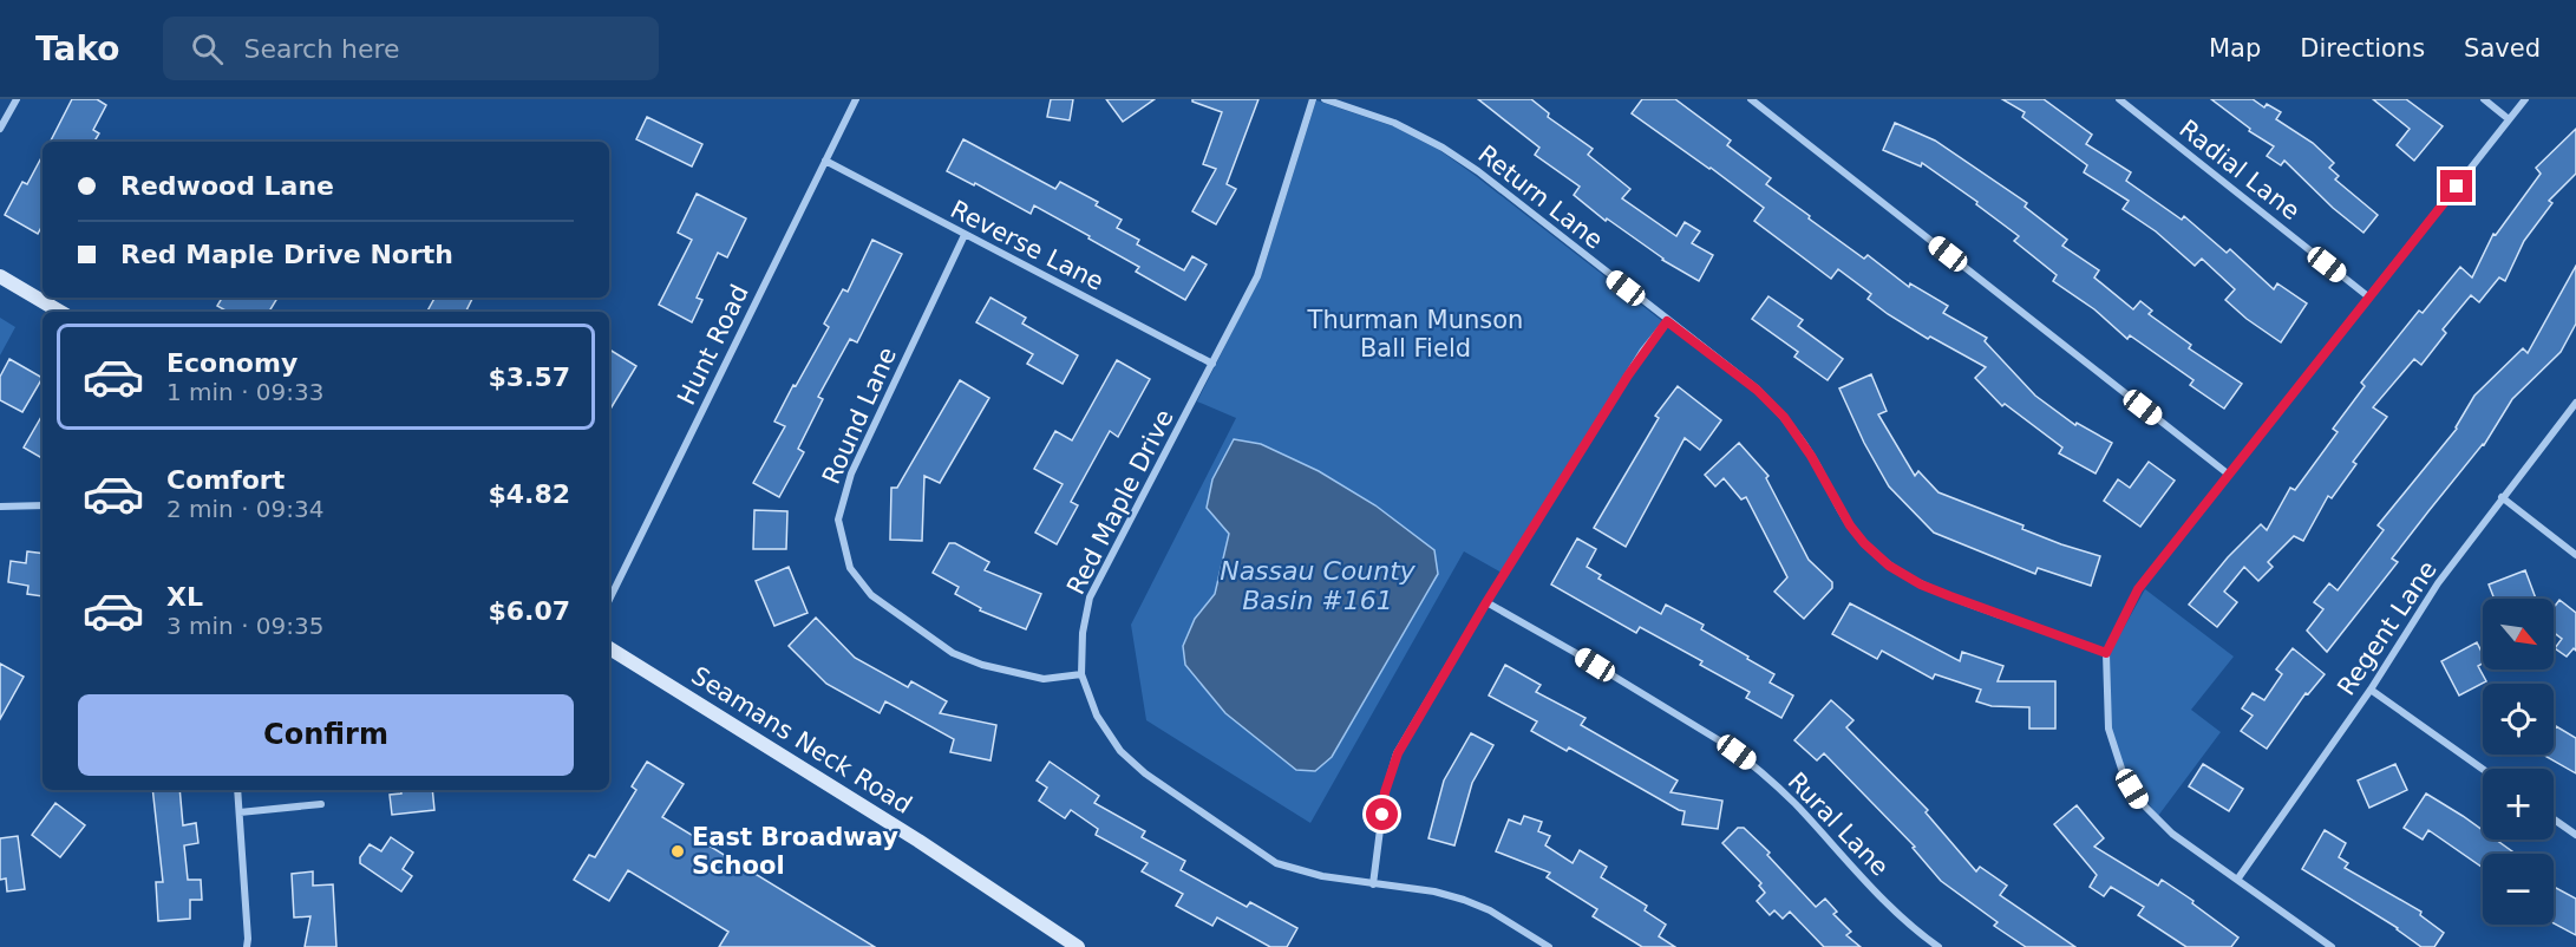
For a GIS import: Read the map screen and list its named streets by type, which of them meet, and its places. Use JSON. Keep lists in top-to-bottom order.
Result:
{
  "streets": {
    "main road": ["Seamans Neck Road"],
    "street": [
      "Radial Lane",
      "Return Lane",
      "Reverse Lane",
      "Hunt Road",
      "Round Lane",
      "Red Maple Drive",
      "Regent Lane",
      "Rural Lane"
    ]
  },
  "crossings": [
    ["Reverse Lane", "Hunt Road"],
    ["Reverse Lane", "Round Lane"],
    ["Reverse Lane", "Red Maple Drive"],
    ["Round Lane", "Red Maple Drive"]
  ],
  "water": ["Nassau County Basin #161"],
  "parks": ["Thurman Munson Ball Field"],
  "places": ["East Broadway School"],
  "north": "bottom right",
  "page": {
    "header": "Tako",
    "search": "Search here",
    "nav": ["Map", "Directions", "Saved"],
    "banner": ["Redwood Lane", "Red Maple Drive North"],
    "list": [
      {
        "name": "Economy",
        "note": "1 min · 09:33",
        "value": "$3.57"
      },
      {
        "name": "Comfort",
        "note": "2 min · 09:34",
        "value": "$4.82"
      },
      {
        "name": "XL",
        "note": "3 min · 09:35",
        "value": "$6.07"
      }
    ],
    "map_buttons": ["+", "−"],
    "buttons": "Confirm"
  }
}
